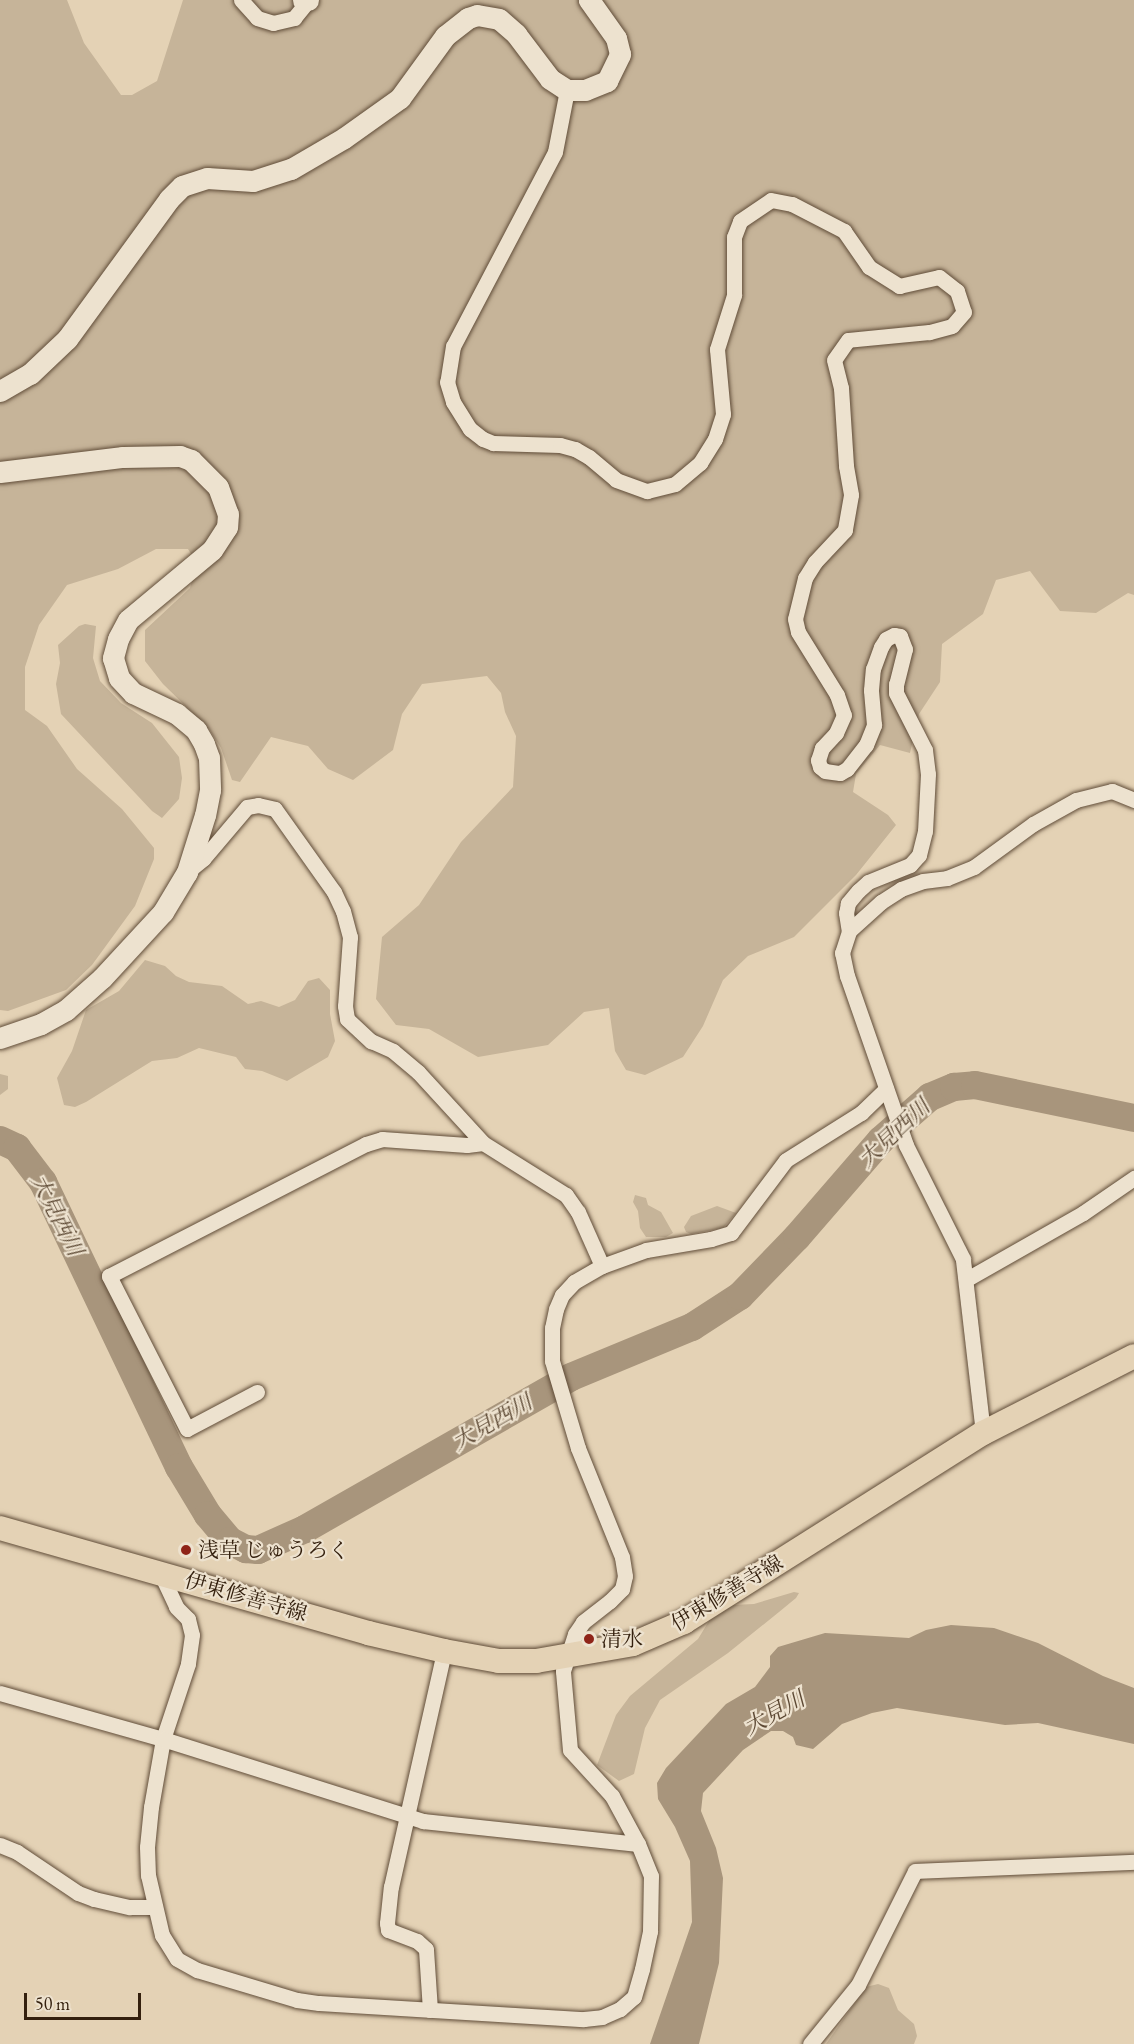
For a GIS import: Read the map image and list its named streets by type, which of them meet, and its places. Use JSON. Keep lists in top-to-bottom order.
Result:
{
  "streets": {
    "main road": ["伊東修善寺線"]
  },
  "water": ["大見西川", "大見川"],
  "places": ["浅草 じゅうろく", "清水"],
  "scale_bar": "50 m"
}
